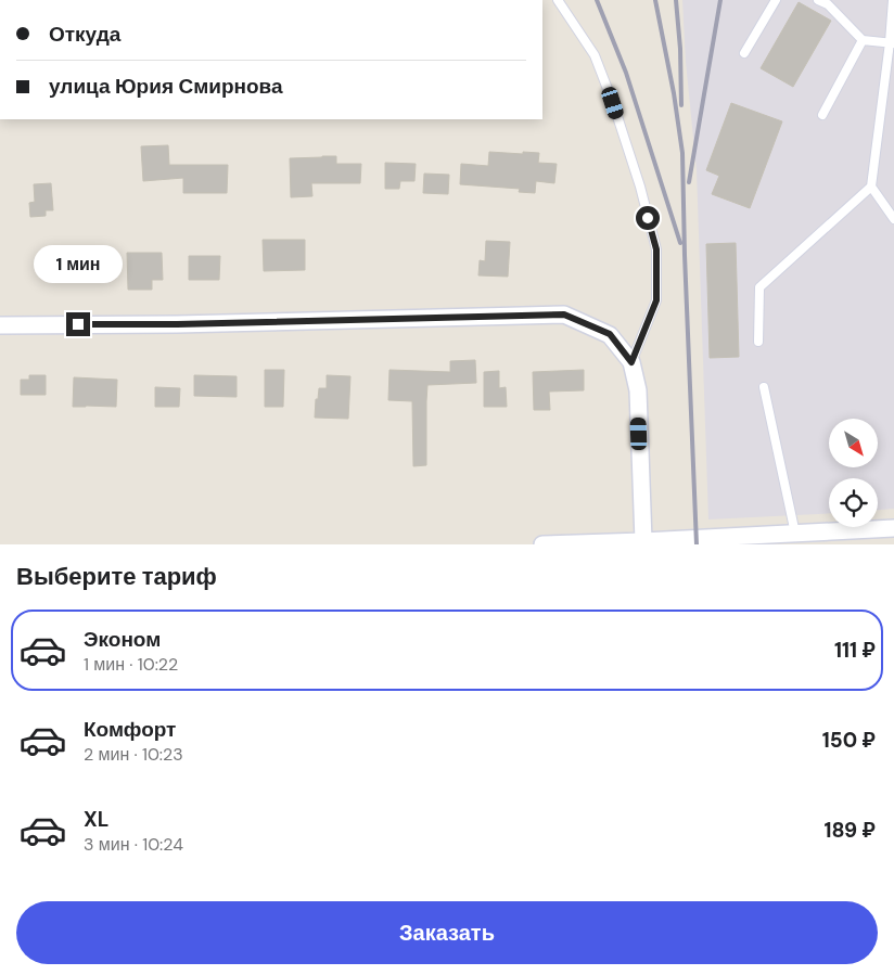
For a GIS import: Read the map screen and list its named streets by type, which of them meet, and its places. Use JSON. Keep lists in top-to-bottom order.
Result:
{
  "north": "bottom right",
  "page": {
    "banner": ["Откуда", "улица Юрия Смирнова"],
    "bubble": "1 мин",
    "heading": "Выберите тариф",
    "list": [
      {
        "name": "Эконом",
        "note": "1 мин · 10:22",
        "value": "111 ₽"
      },
      {
        "name": "Комфорт",
        "note": "2 мин · 10:23",
        "value": "150 ₽"
      },
      {
        "name": "XL",
        "note": "3 мин · 10:24",
        "value": "189 ₽"
      }
    ],
    "buttons": "Заказать"
  }
}
